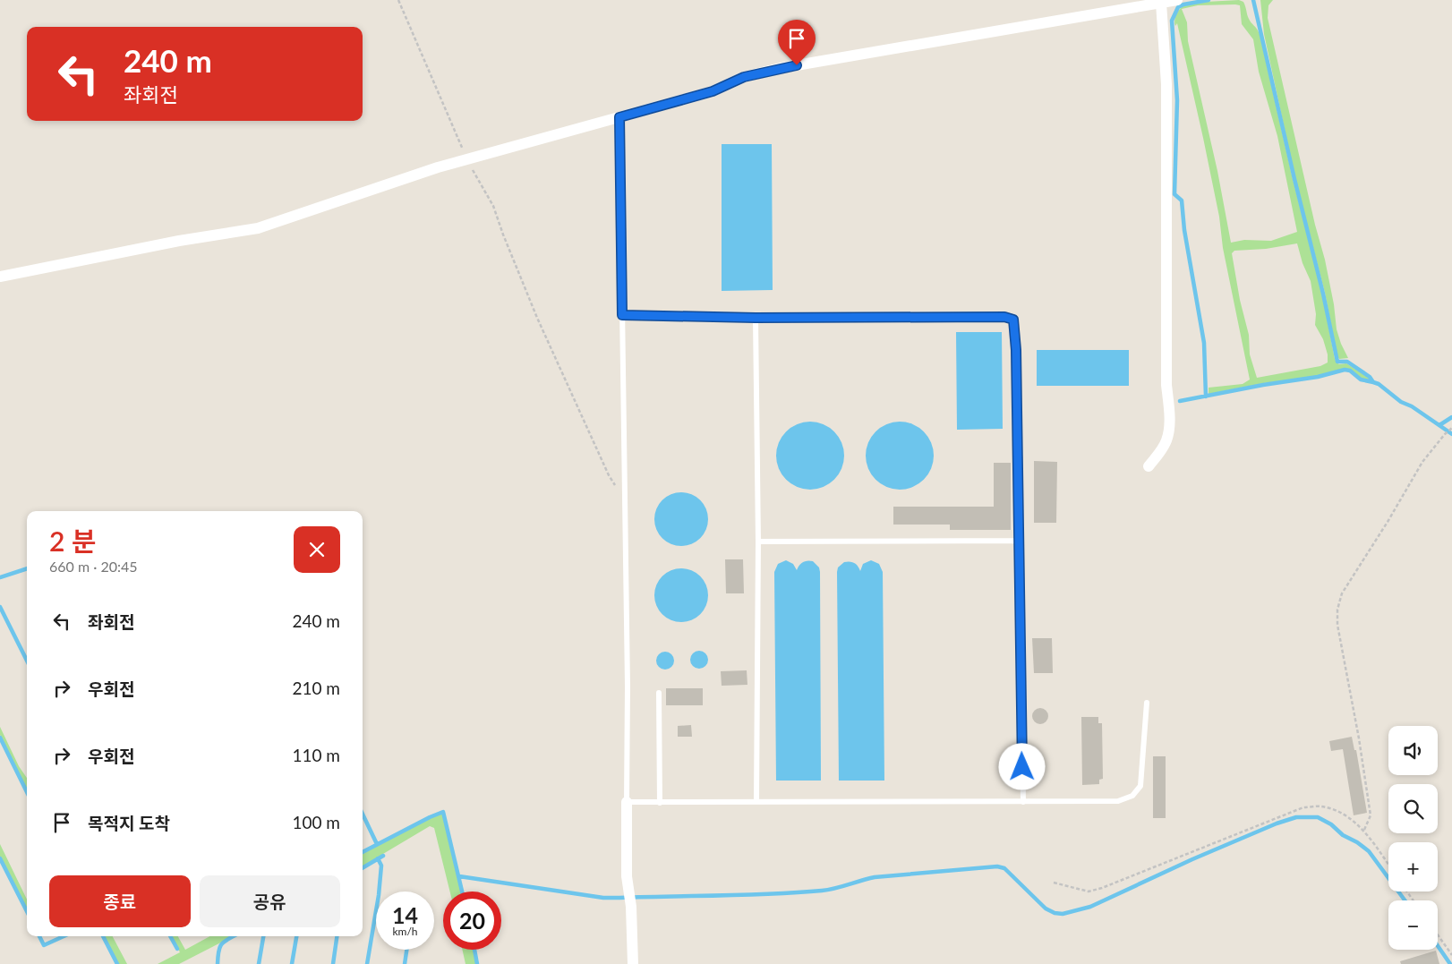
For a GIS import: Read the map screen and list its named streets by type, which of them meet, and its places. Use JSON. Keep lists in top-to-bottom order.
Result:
{
  "page": {
    "turn": ["240 m", "좌회전"],
    "heading": ["2 분", "660 m · 20:45"],
    "list": [
      {
        "name": "좌회전",
        "value": "240 m"
      },
      {
        "name": "우회전",
        "value": "210 m"
      },
      {
        "name": "우회전",
        "value": "110 m"
      },
      {
        "name": "목적지 도착",
        "value": "100 m"
      }
    ],
    "map_buttons": ["+", "−"],
    "buttons": ["종료", "공유"],
    "speed": "14 km/h",
    "limit": "20"
  }
}
